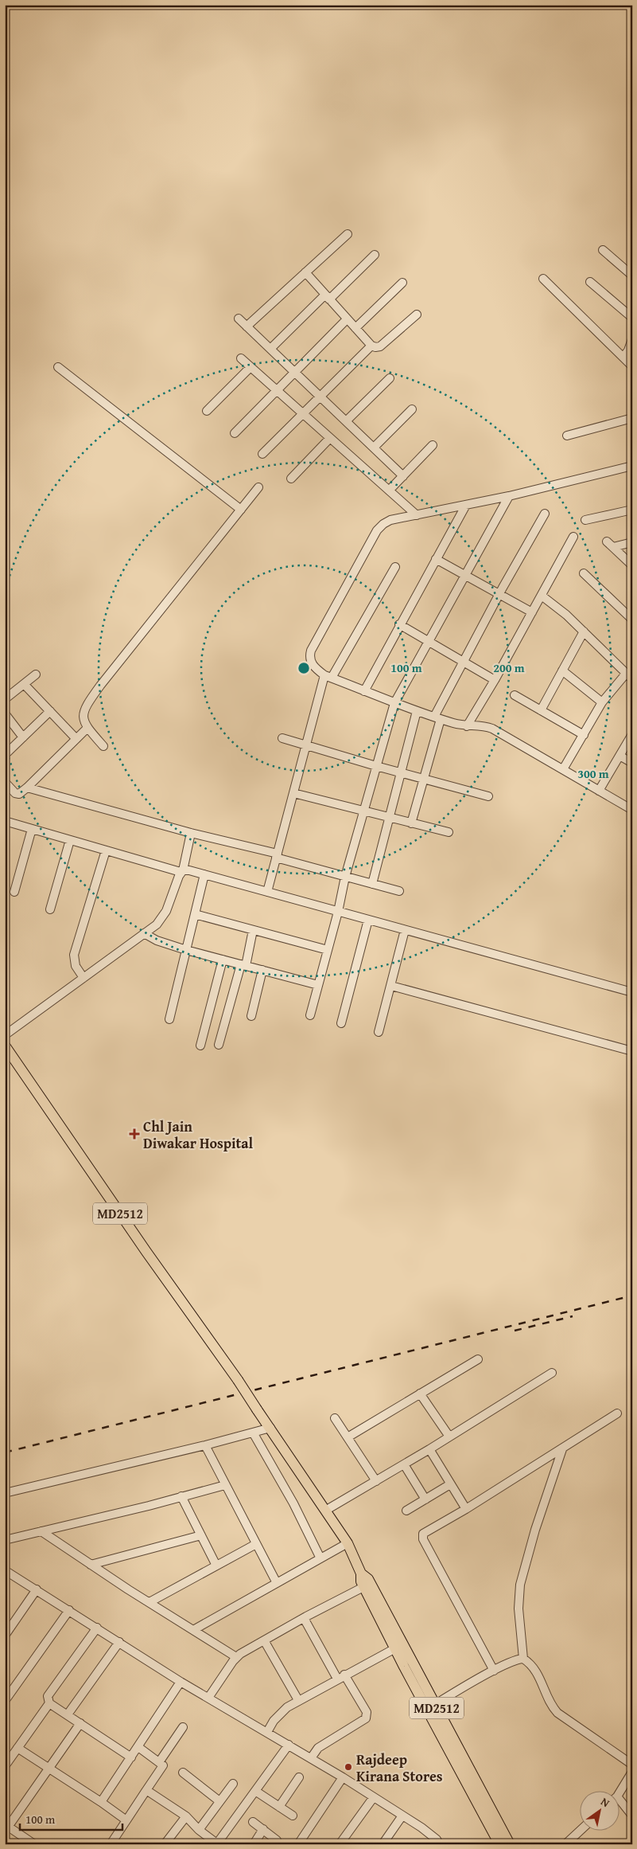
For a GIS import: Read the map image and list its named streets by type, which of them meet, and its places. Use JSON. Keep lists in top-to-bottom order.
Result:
{
  "streets": {
    "main road": ["MD2512"]
  },
  "places": {
    "health": ["Chl Jain Diwakar Hospital"],
    "other": ["Rajdeep Kirana Stores"]
  },
  "scale_bar": "100 m",
  "north": "top right",
  "rings": ["100 m", "200 m", "300 m"]
}
